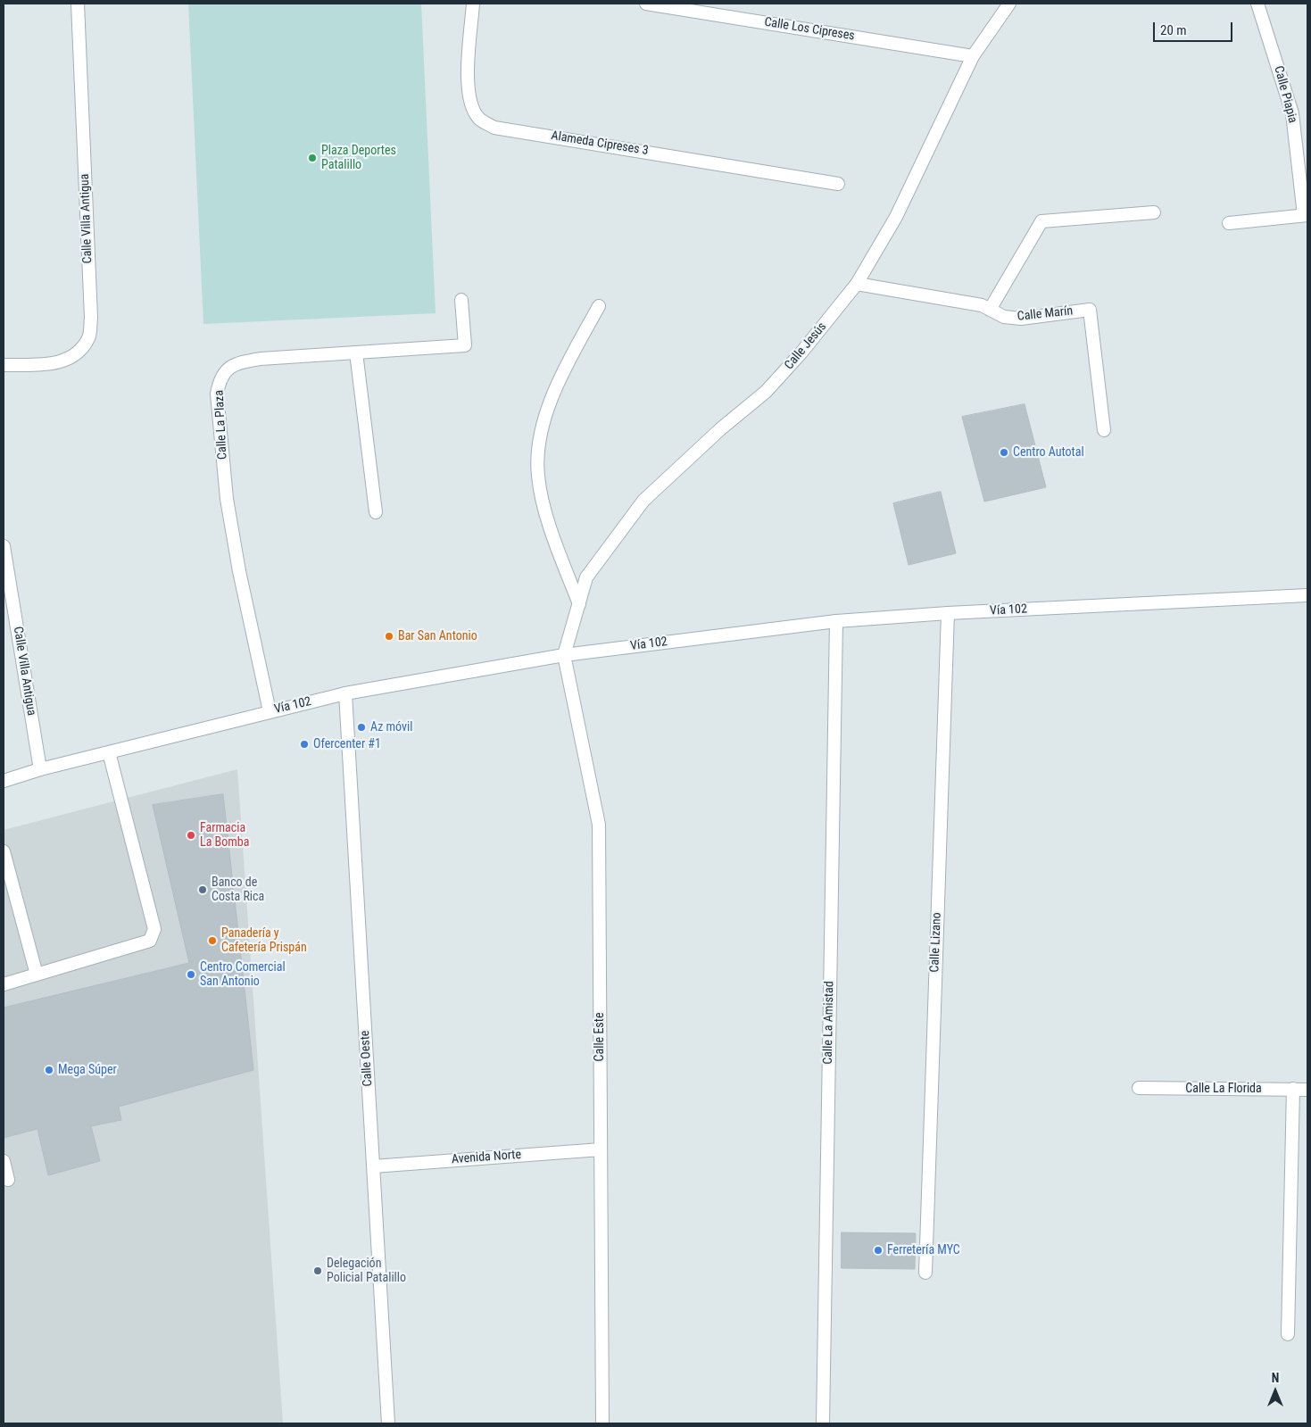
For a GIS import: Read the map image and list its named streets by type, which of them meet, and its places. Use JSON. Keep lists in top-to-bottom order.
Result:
{
  "streets": {
    "street": [
      "Calle Los Cipreses",
      "Calle Piapia",
      "Alameda Cipreses 3",
      "Calle Villa Antigua",
      "Calle Marín",
      "Calle Jesús",
      "Calle La Plaza",
      "Vía 102",
      "Calle Lizano",
      "Calle La Amistad",
      "Calle Este",
      "Calle Oeste",
      "Calle La Florida",
      "Avenida Norte"
    ]
  },
  "crossings": [
    ["Calle Los Cipreses", "Calle Jesús"],
    ["Calle Villa Antigua", "Vía 102"],
    ["Calle Marín", "Calle Jesús"],
    ["Calle Jesús", "Vía 102"],
    ["Calle Jesús", "Calle Este"],
    ["Calle La Plaza", "Vía 102"],
    ["Vía 102", "Calle Lizano"],
    ["Vía 102", "Calle La Amistad"],
    ["Vía 102", "Calle Este"],
    ["Vía 102", "Calle Oeste"],
    ["Calle Este", "Avenida Norte"],
    ["Calle Oeste", "Avenida Norte"]
  ],
  "places": [
    "Plaza Deportes Patalillo",
    "Centro Autotal",
    "Bar San Antonio",
    "Az móvil",
    "Ofercenter #1",
    "Farmacia La Bomba",
    "Banco de Costa Rica",
    "Panadería y Cafetería Prispán",
    "Centro Comercial San Antonio",
    "Mega Súper",
    "Ferretería MYC",
    "Delegación Policial Patalillo"
  ],
  "scale_bar": "20 m",
  "north": "top"
}
